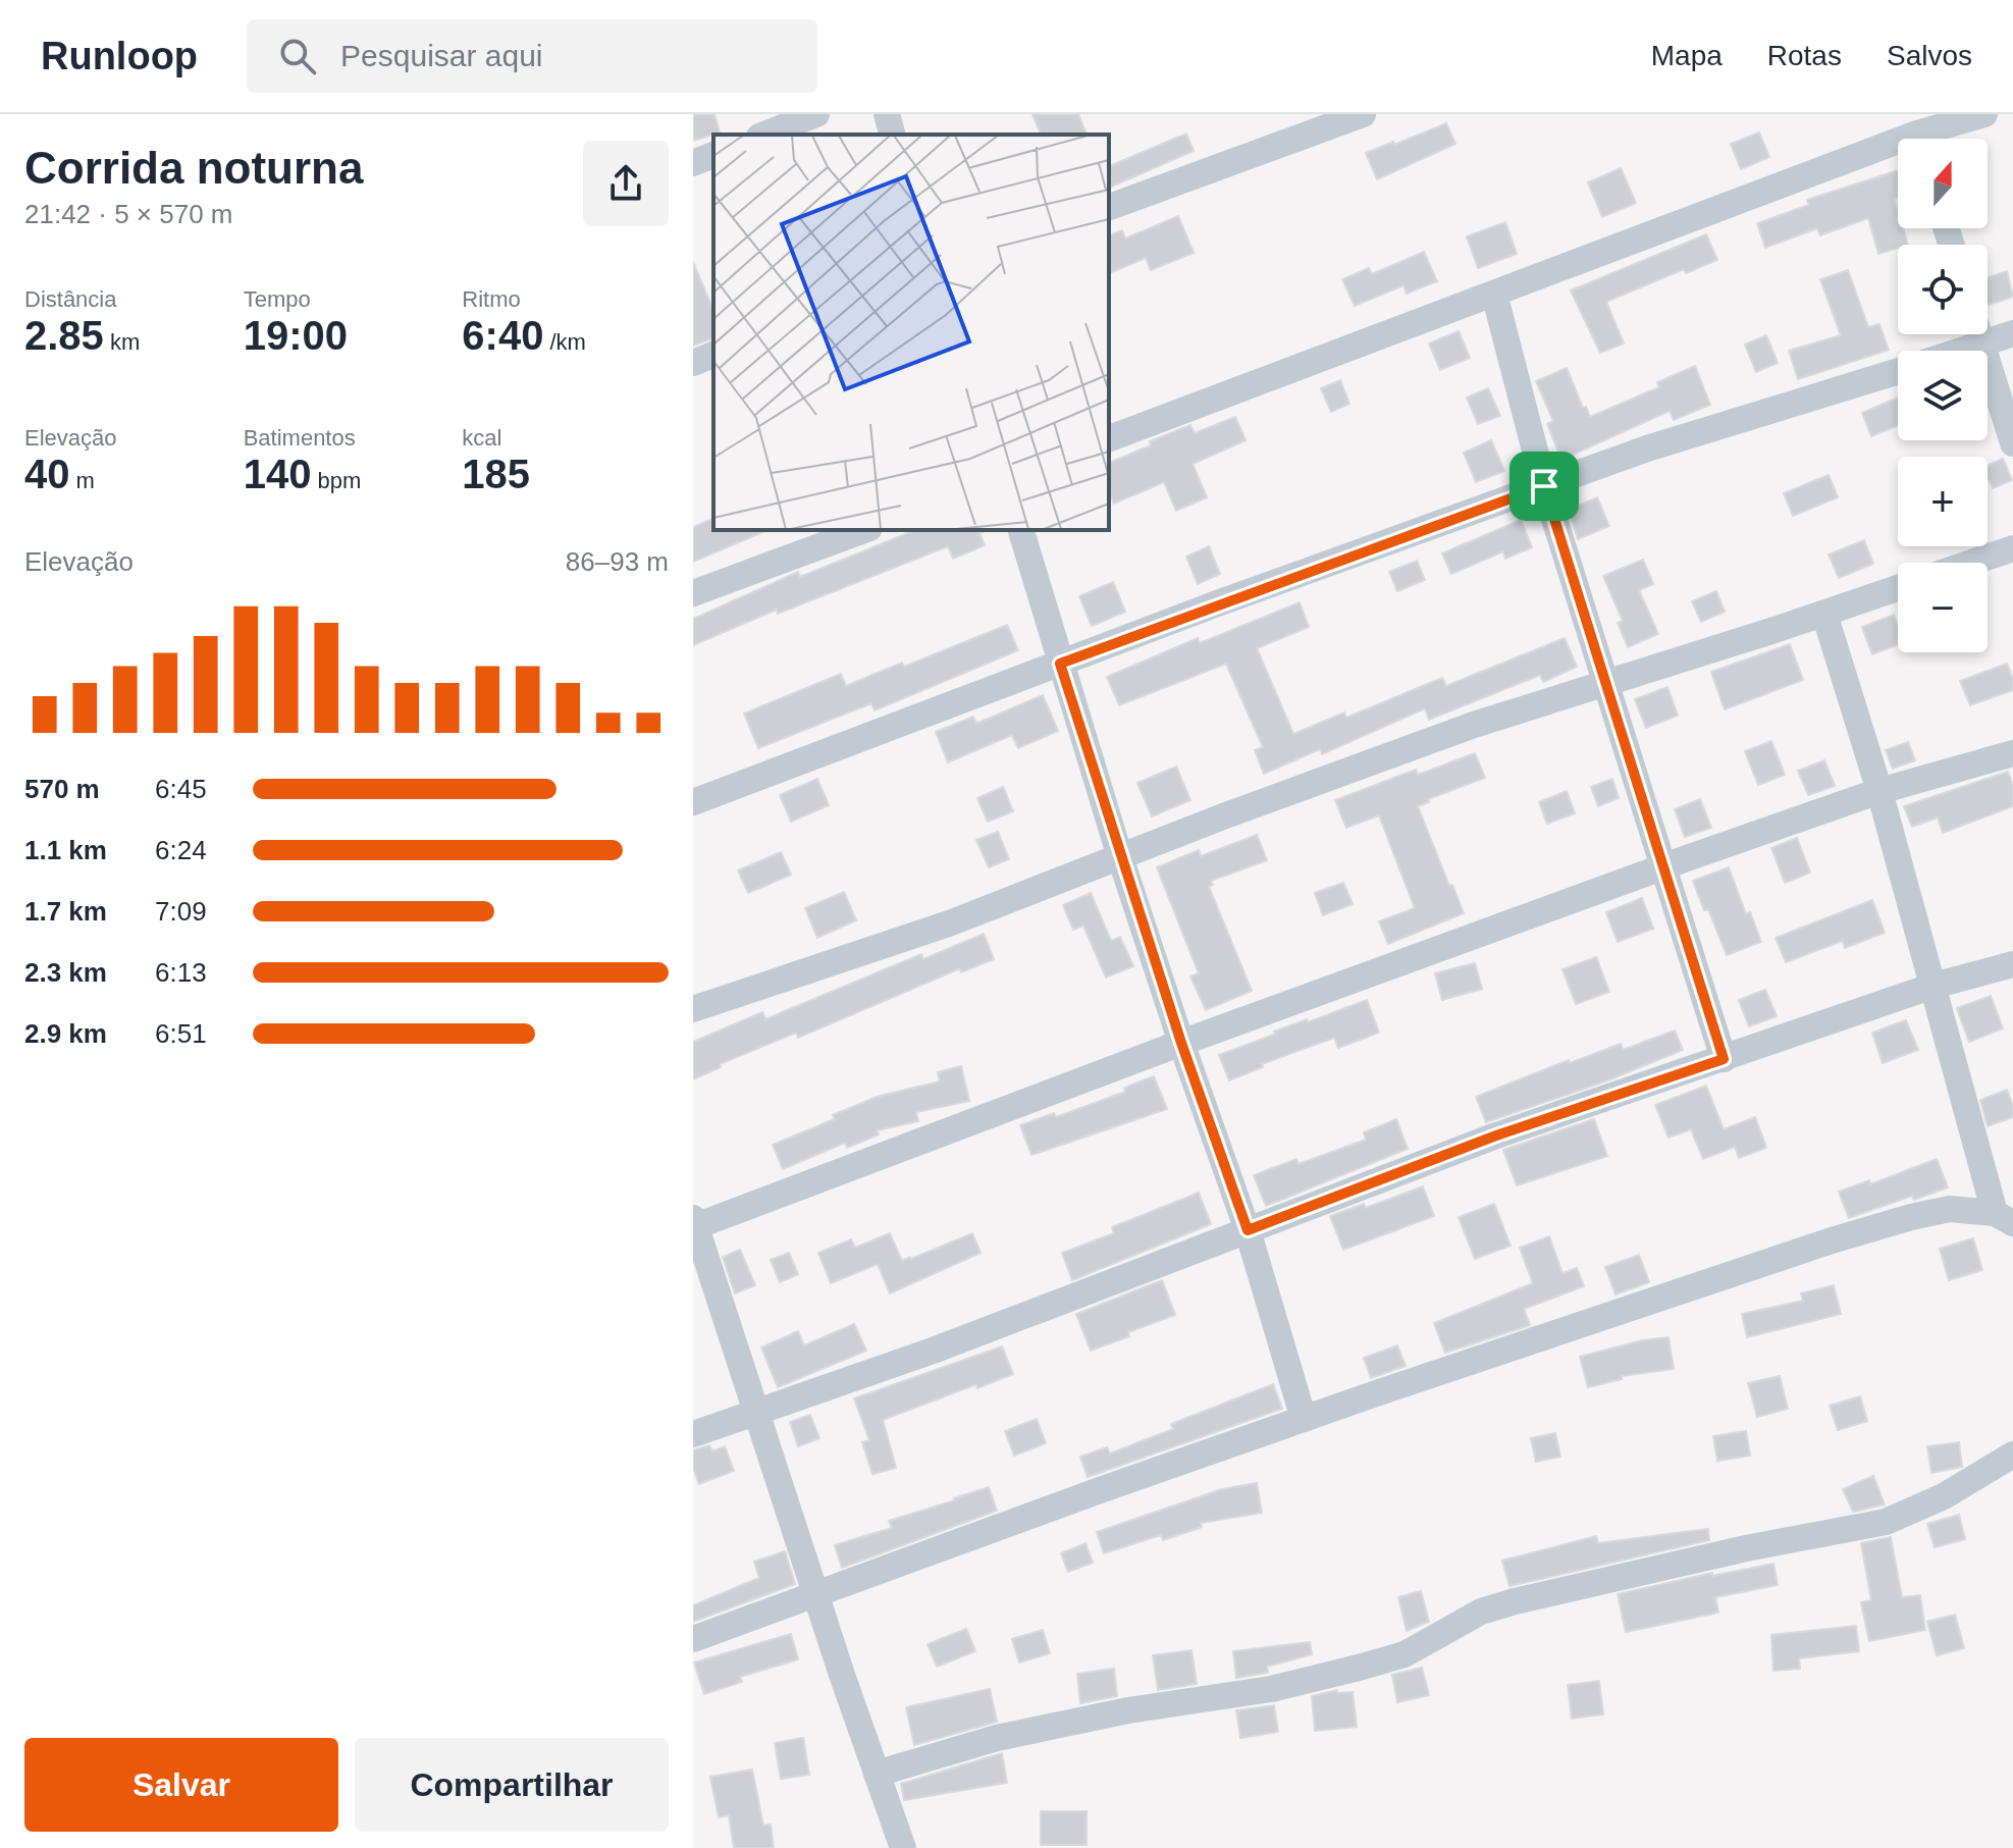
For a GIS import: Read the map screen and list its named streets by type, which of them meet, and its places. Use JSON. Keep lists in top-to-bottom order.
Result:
{
  "north": "top",
  "page": {
    "header": "Runloop",
    "search": "Pesquisar aqui",
    "nav": ["Mapa", "Rotas", "Salvos"],
    "heading": ["Corrida noturna", "21:42 · 5 × 570 m"],
    "map_buttons": ["+", "−"],
    "stats": [
      ["Distância", "2.85 km"],
      ["Tempo", "19:00"],
      ["Ritmo", "6:40 /km"],
      ["Elevação", "40 m"],
      ["Batimentos", "140 bpm"],
      ["kcal", "185"]
    ],
    "chart": ["Elevação", "86–93 m"],
    "list": [
      {
        "name": "570 m",
        "note": "6:45"
      },
      {
        "name": "1.1 km",
        "note": "6:24"
      },
      {
        "name": "1.7 km",
        "note": "7:09"
      },
      {
        "name": "2.3 km",
        "note": "6:13"
      },
      {
        "name": "2.9 km",
        "note": "6:51"
      }
    ],
    "buttons": ["Salvar", "Compartilhar"]
  }
}
